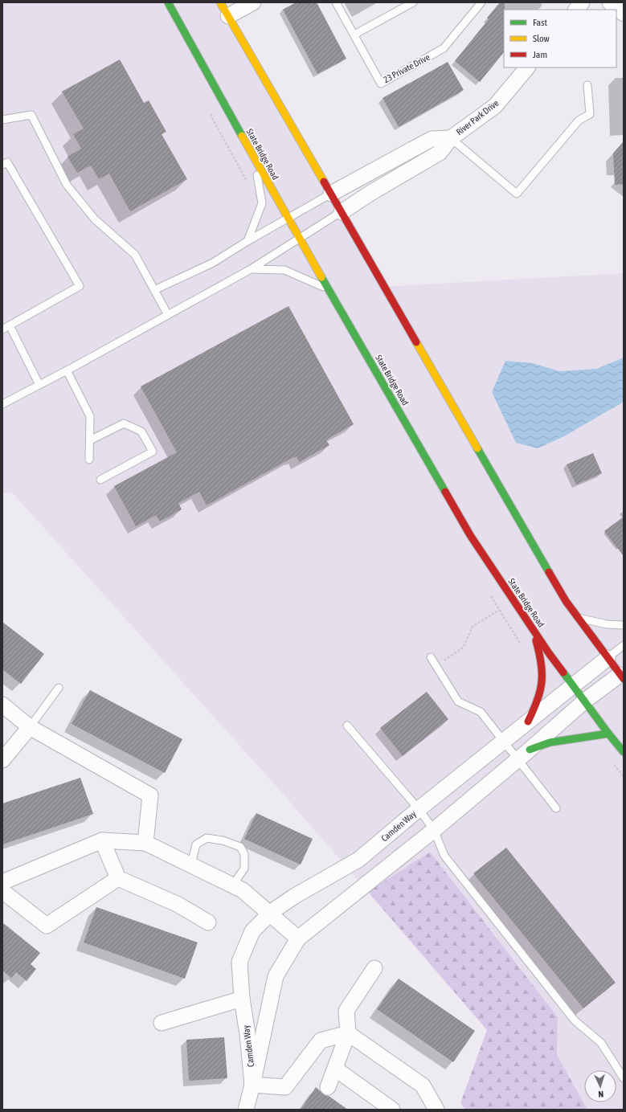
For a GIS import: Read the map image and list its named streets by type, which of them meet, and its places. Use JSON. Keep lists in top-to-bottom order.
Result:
{
  "streets": {
    "highway": ["State Bridge Road"],
    "street": ["River Park Drive", "Camden Way"],
    "lane": ["23 Private Drive"]
  },
  "crossings": [
    ["State Bridge Road", "Camden Way"]
  ],
  "legend": ["Fast", "Slow", "Jam"],
  "north": "bottom"
}
